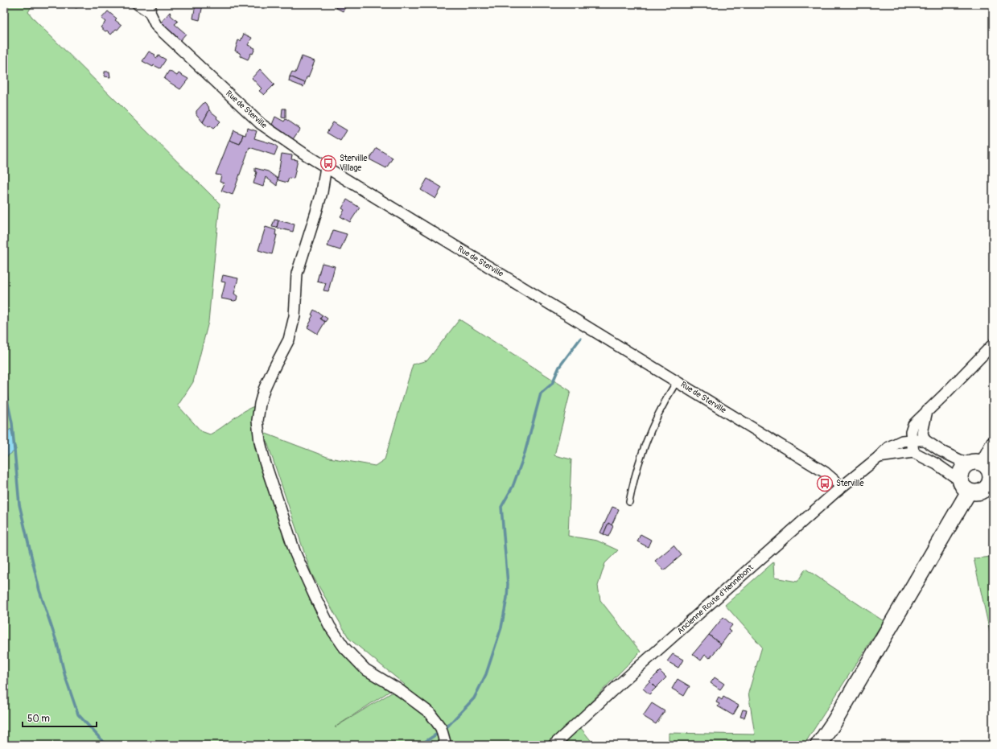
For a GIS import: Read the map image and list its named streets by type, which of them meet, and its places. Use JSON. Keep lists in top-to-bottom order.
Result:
{
  "streets": {
    "street": ["Rue de Sterville", "Ancienne Route d'Hennebont"]
  },
  "crossings": [
    ["Rue de Sterville", "Ancienne Route d'Hennebont"]
  ],
  "places": {
    "bus stop": ["Sterville Village", "Sterville"]
  },
  "scale_bar": "50 m"
}
